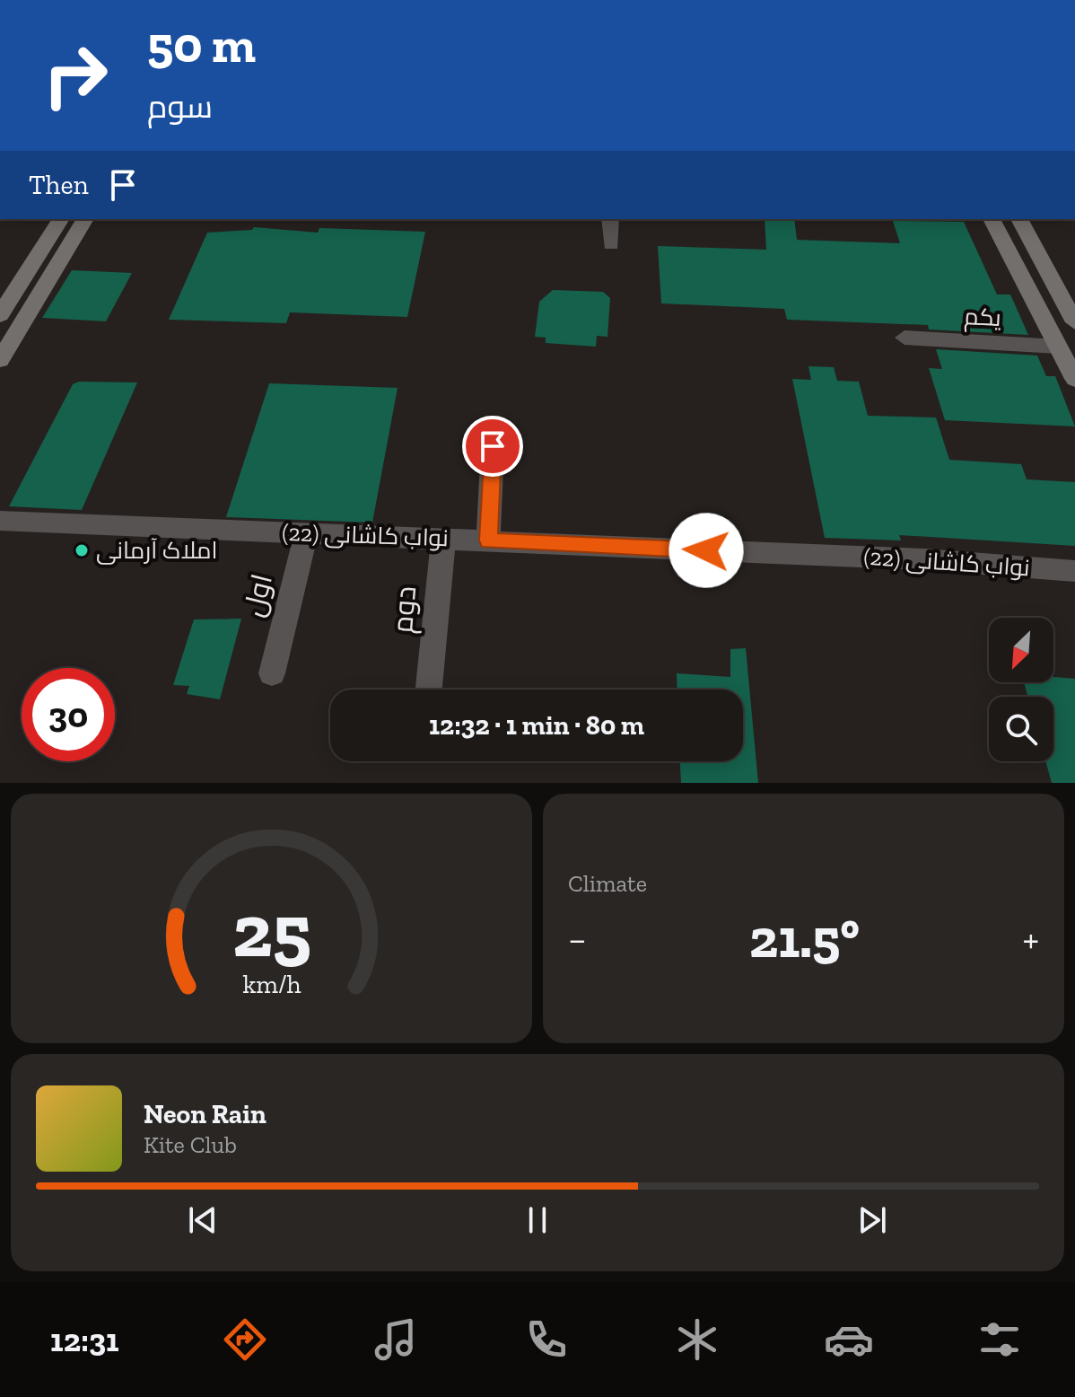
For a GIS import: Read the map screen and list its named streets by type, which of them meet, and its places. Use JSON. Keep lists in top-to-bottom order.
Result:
{
  "streets": {
    "street": [
      "یکم",
      "نواب کاشانی (22)",
      "اول",
      "دوم"
    ]
  },
  "crossings": [
    ["نواب کاشانی (22)", "اول"],
    ["نواب کاشانی (22)", "دوم"]
  ],
  "places": ["املاک آرمانی"],
  "north": "bottom left",
  "page": {
    "turn": ["50 m", "سوم"],
    "then": "Then",
    "limit": "30",
    "trip": "12:32 · 1 min · 80 m",
    "tile": "Climate",
    "heat": ["−", "21.5°", "+"],
    "song": ["Neon Rain", "Kite Club"],
    "tabs": "12:31",
    "gauge": ["25", "km/h"]
  }
}
